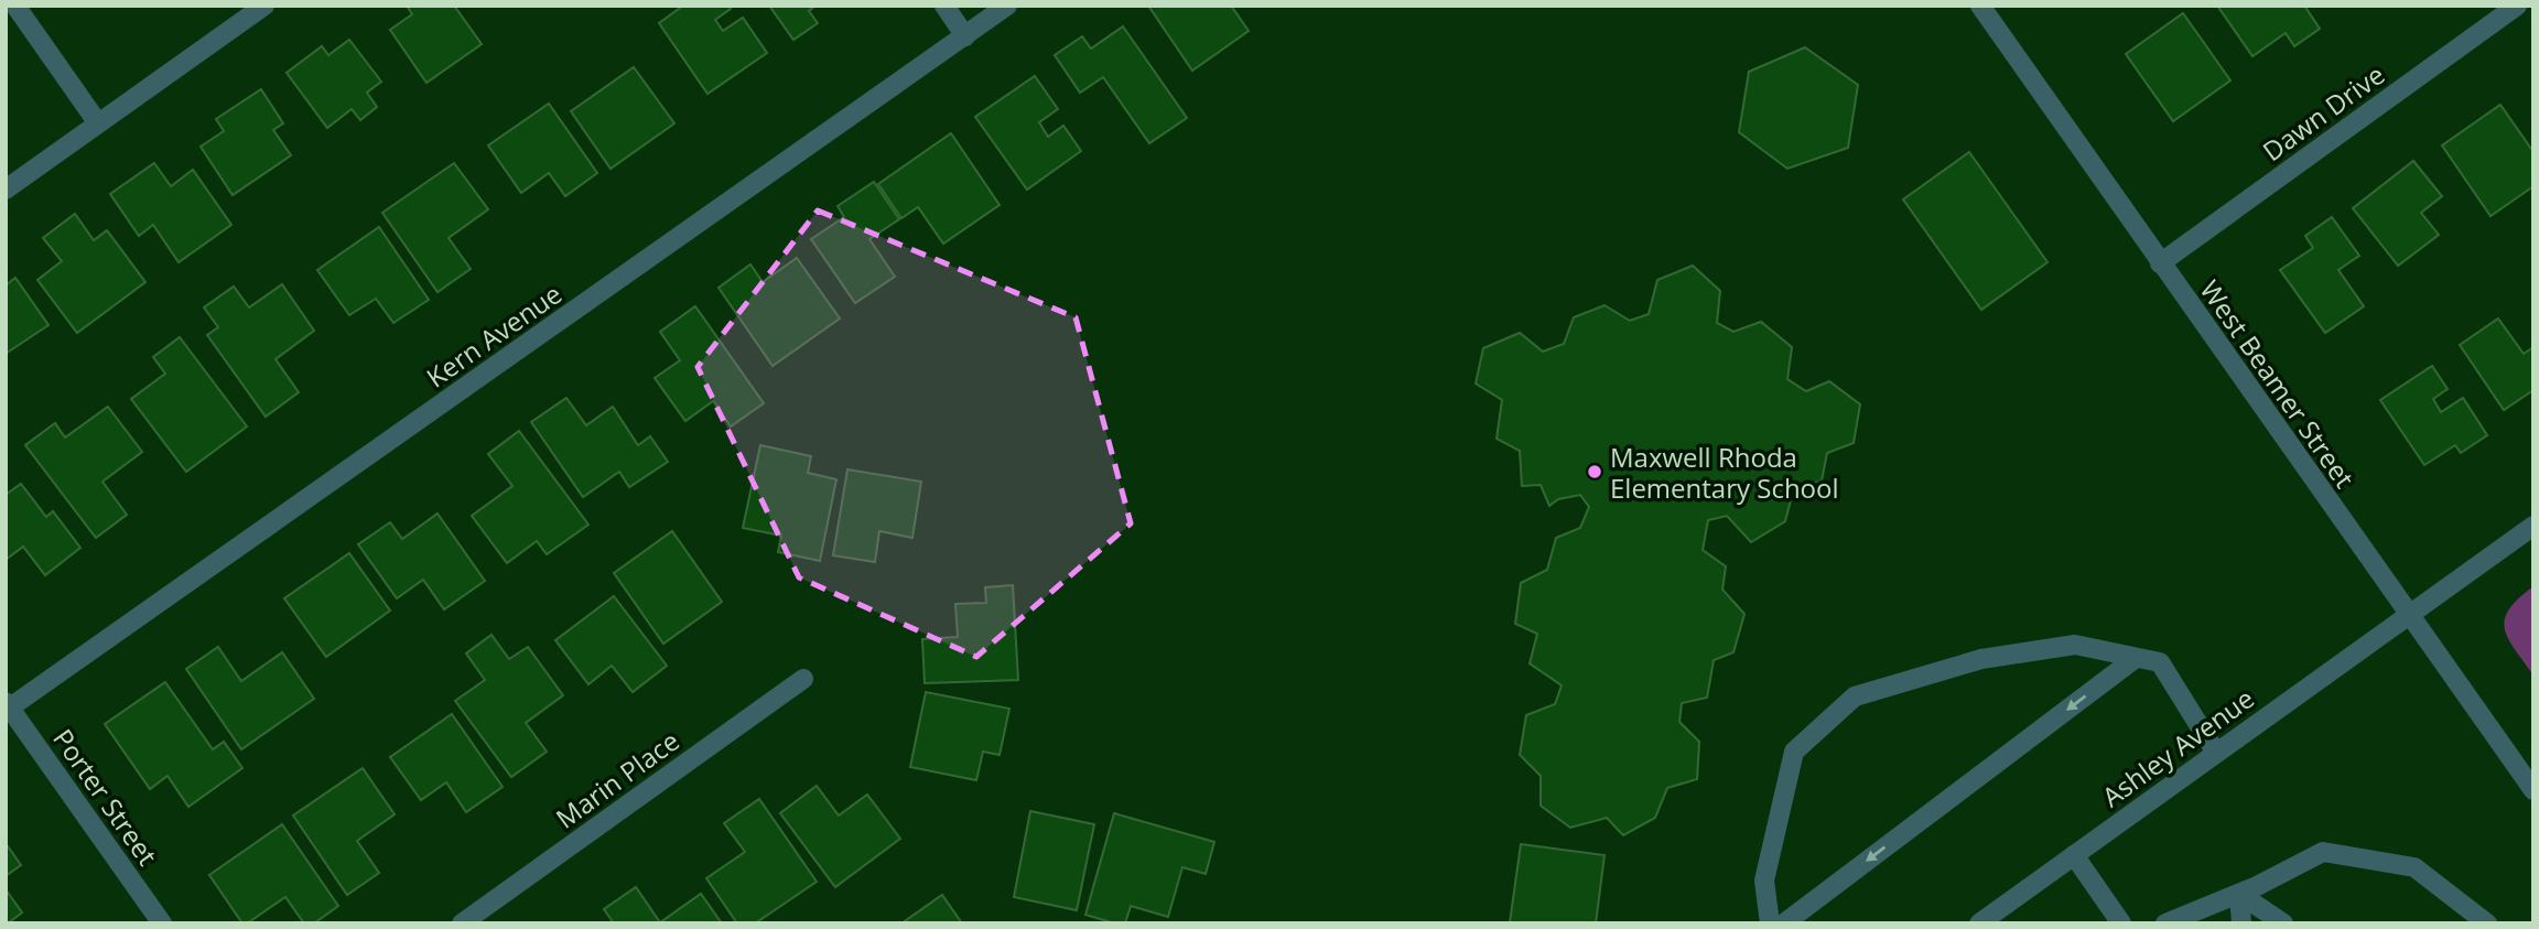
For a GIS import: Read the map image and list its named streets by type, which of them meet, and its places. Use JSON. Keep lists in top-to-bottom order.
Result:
{
  "streets": {
    "street": [
      "Dawn Drive",
      "Kern Avenue",
      "West Beamer Street",
      "Ashley Avenue",
      "Marin Place",
      "Porter Street"
    ]
  },
  "crossings": [
    ["Dawn Drive", "West Beamer Street"],
    ["Kern Avenue", "Porter Street"],
    ["West Beamer Street", "Ashley Avenue"]
  ],
  "places": ["Maxwell Rhoda Elementary School"]
}
